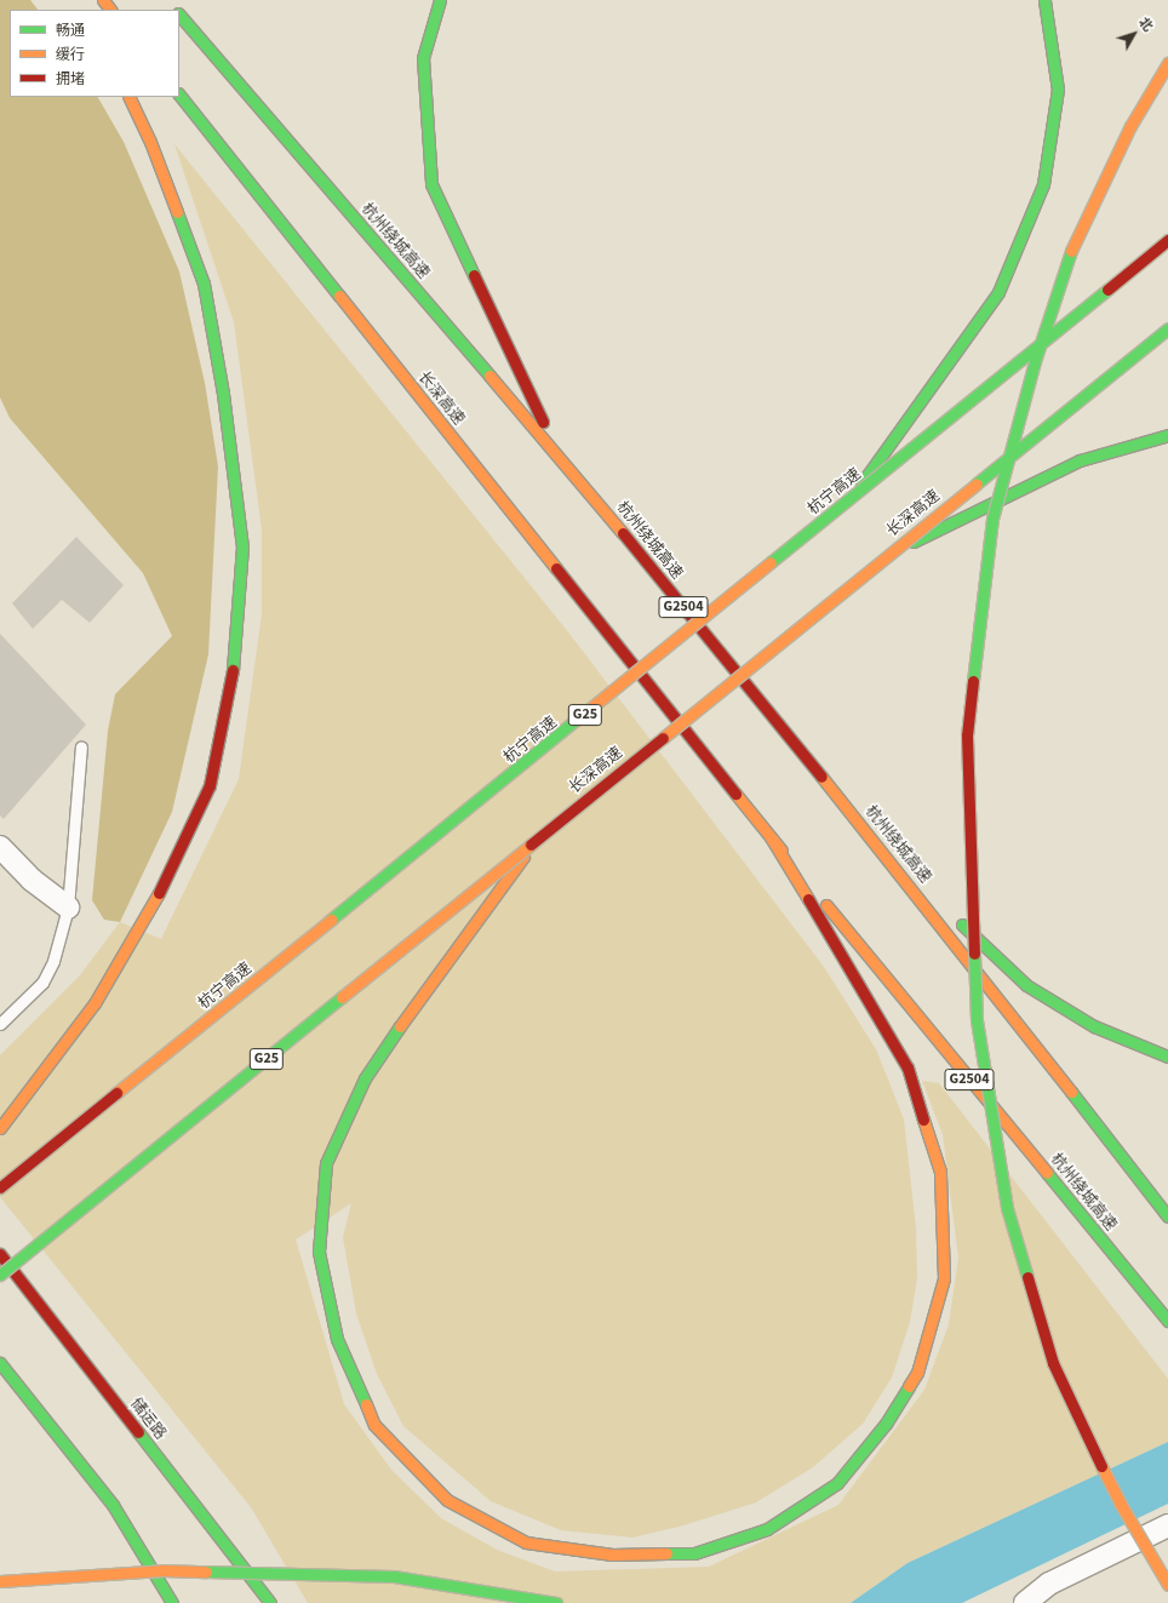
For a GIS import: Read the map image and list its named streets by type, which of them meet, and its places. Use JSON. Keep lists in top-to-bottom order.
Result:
{
  "streets": {
    "main road": [
      "杭州绕城高速",
      "长深高速",
      "杭宁高速",
      "G2504",
      "G25",
      "储运路"
    ]
  },
  "crossings": [
    ["杭州绕城高速", "长深高速"],
    ["长深高速", "G25"]
  ],
  "legend": ["畅通", "缓行", "拥堵"],
  "north": "top right"
}
